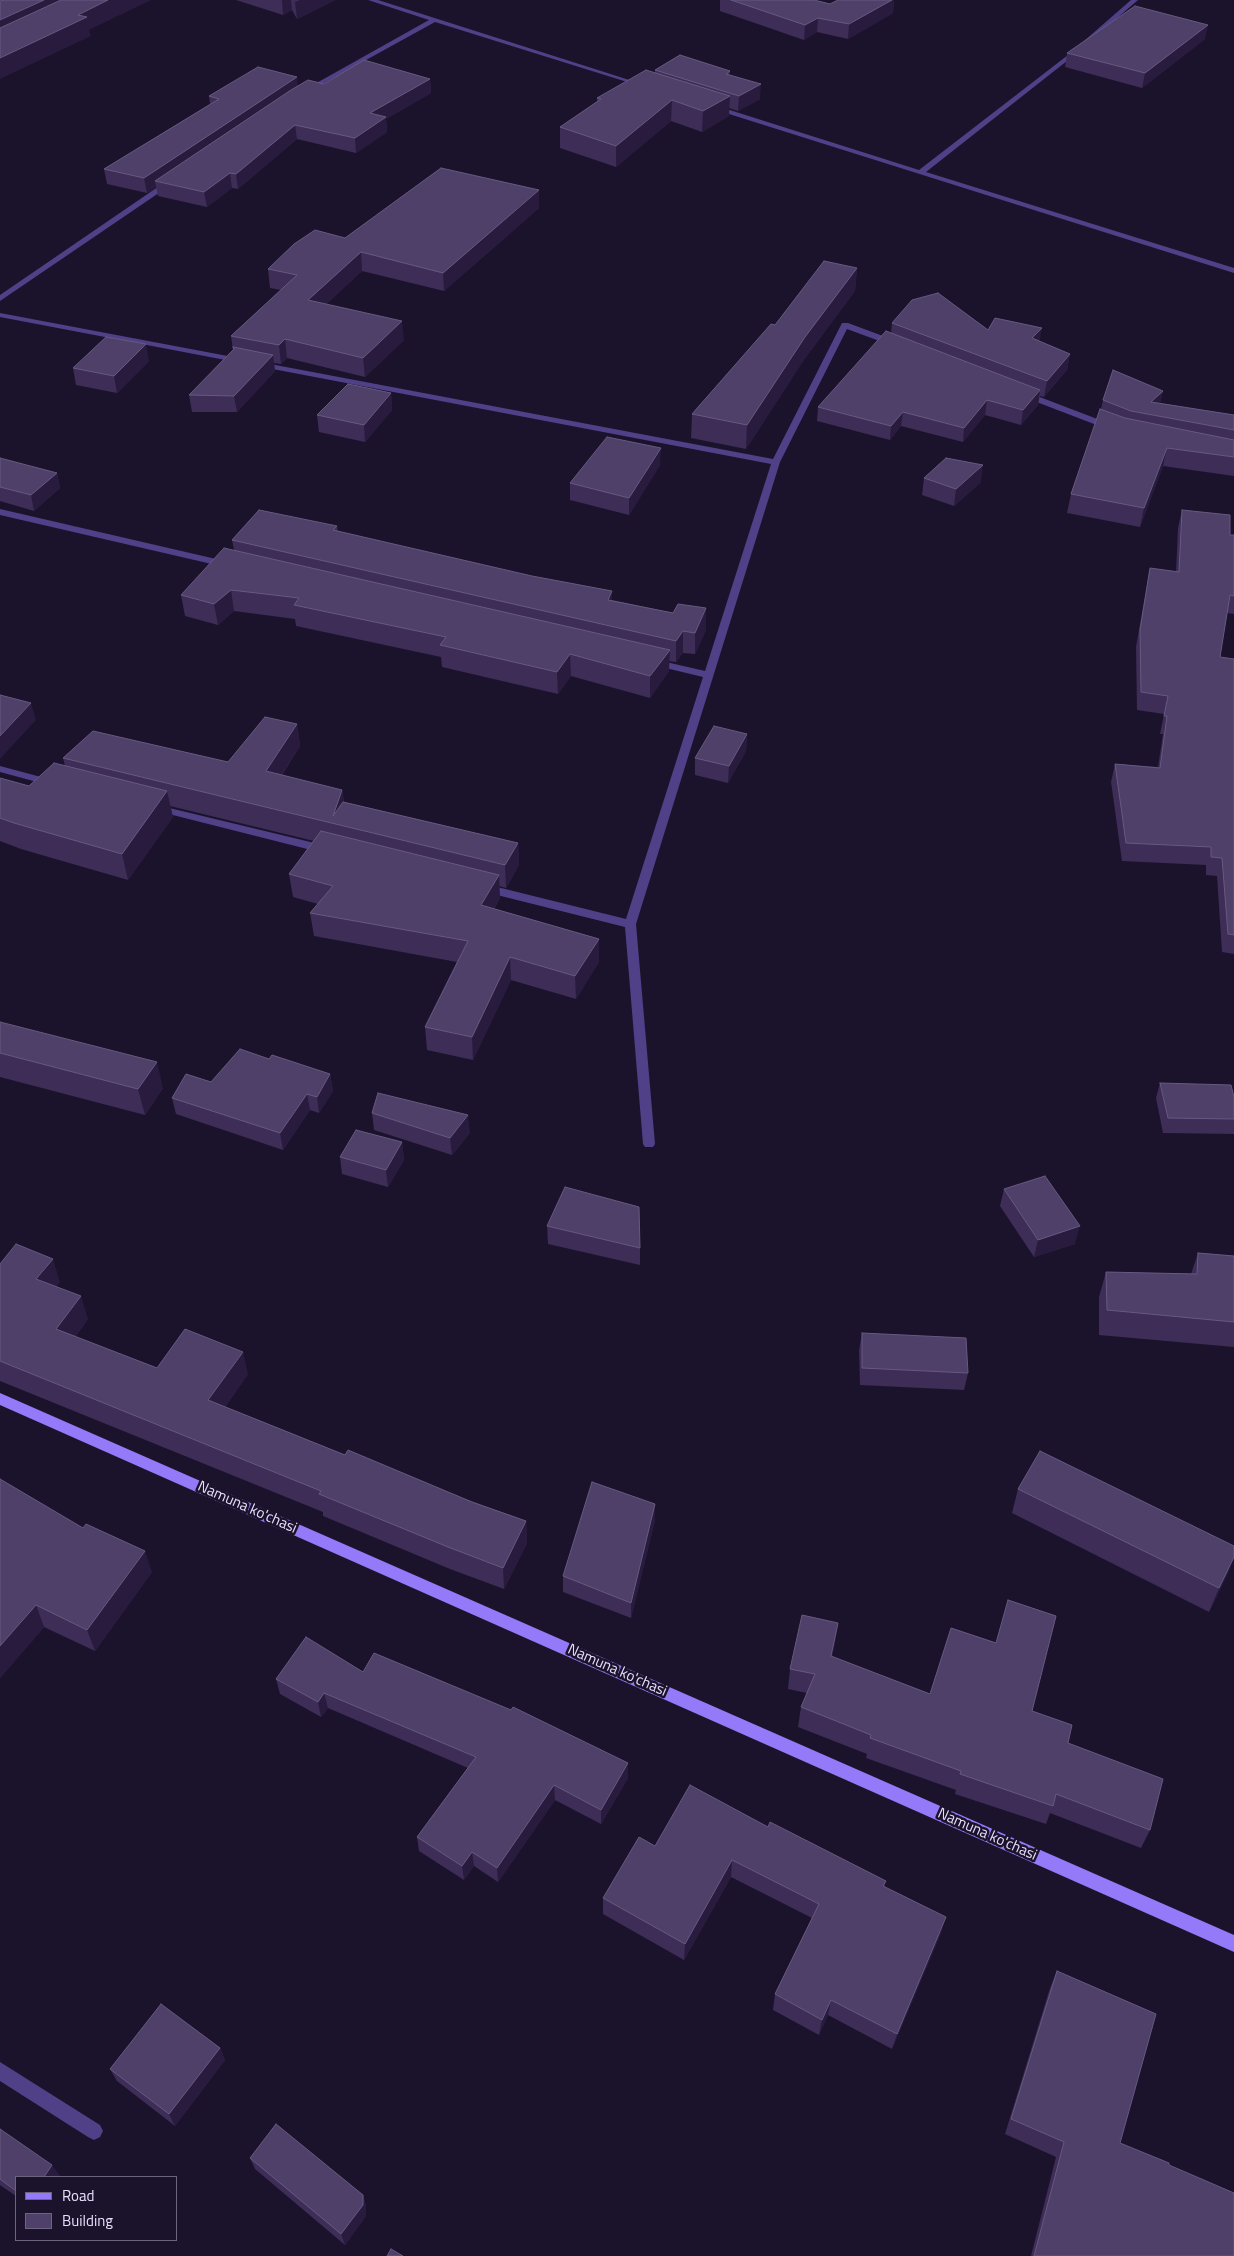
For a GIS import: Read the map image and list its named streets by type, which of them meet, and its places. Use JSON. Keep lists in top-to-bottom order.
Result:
{
  "streets": {
    "main road": ["Namuna ko'chasi"]
  },
  "legend": ["Road", "Building"]
}
